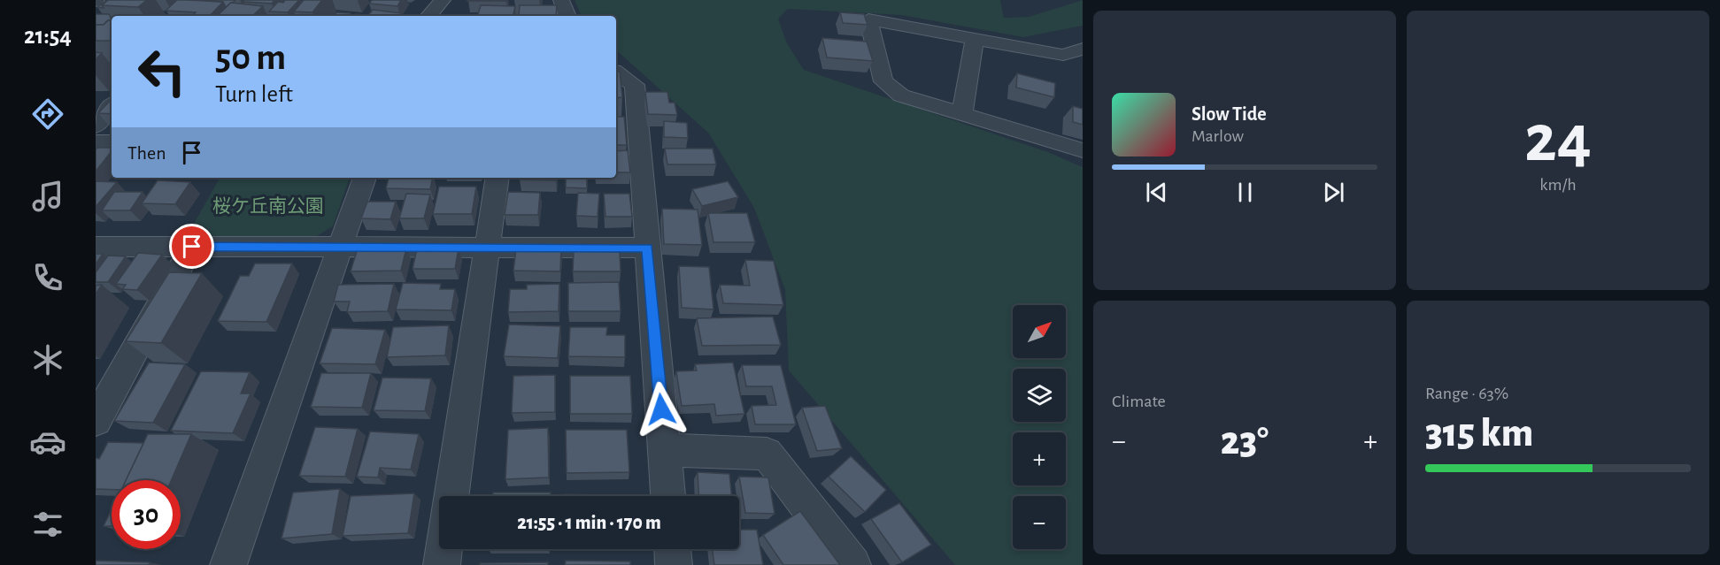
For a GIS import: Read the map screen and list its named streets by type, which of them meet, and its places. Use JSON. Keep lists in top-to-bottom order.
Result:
{
  "parks": ["桜ケ丘南公園"],
  "north": "top right",
  "page": {
    "tabs": "21:54",
    "tile": [
      ["24", "km/h"],
      "Climate",
      ["Range · 63%", "315 km"]
    ],
    "turn": ["50 m", "Turn left"],
    "song": ["Slow Tide", "Marlow"],
    "then": "Then",
    "map_buttons": ["+", "−"],
    "heat": ["−", "23°", "+"],
    "limit": "30",
    "trip": "21:55 · 1 min · 170 m"
  }
}
